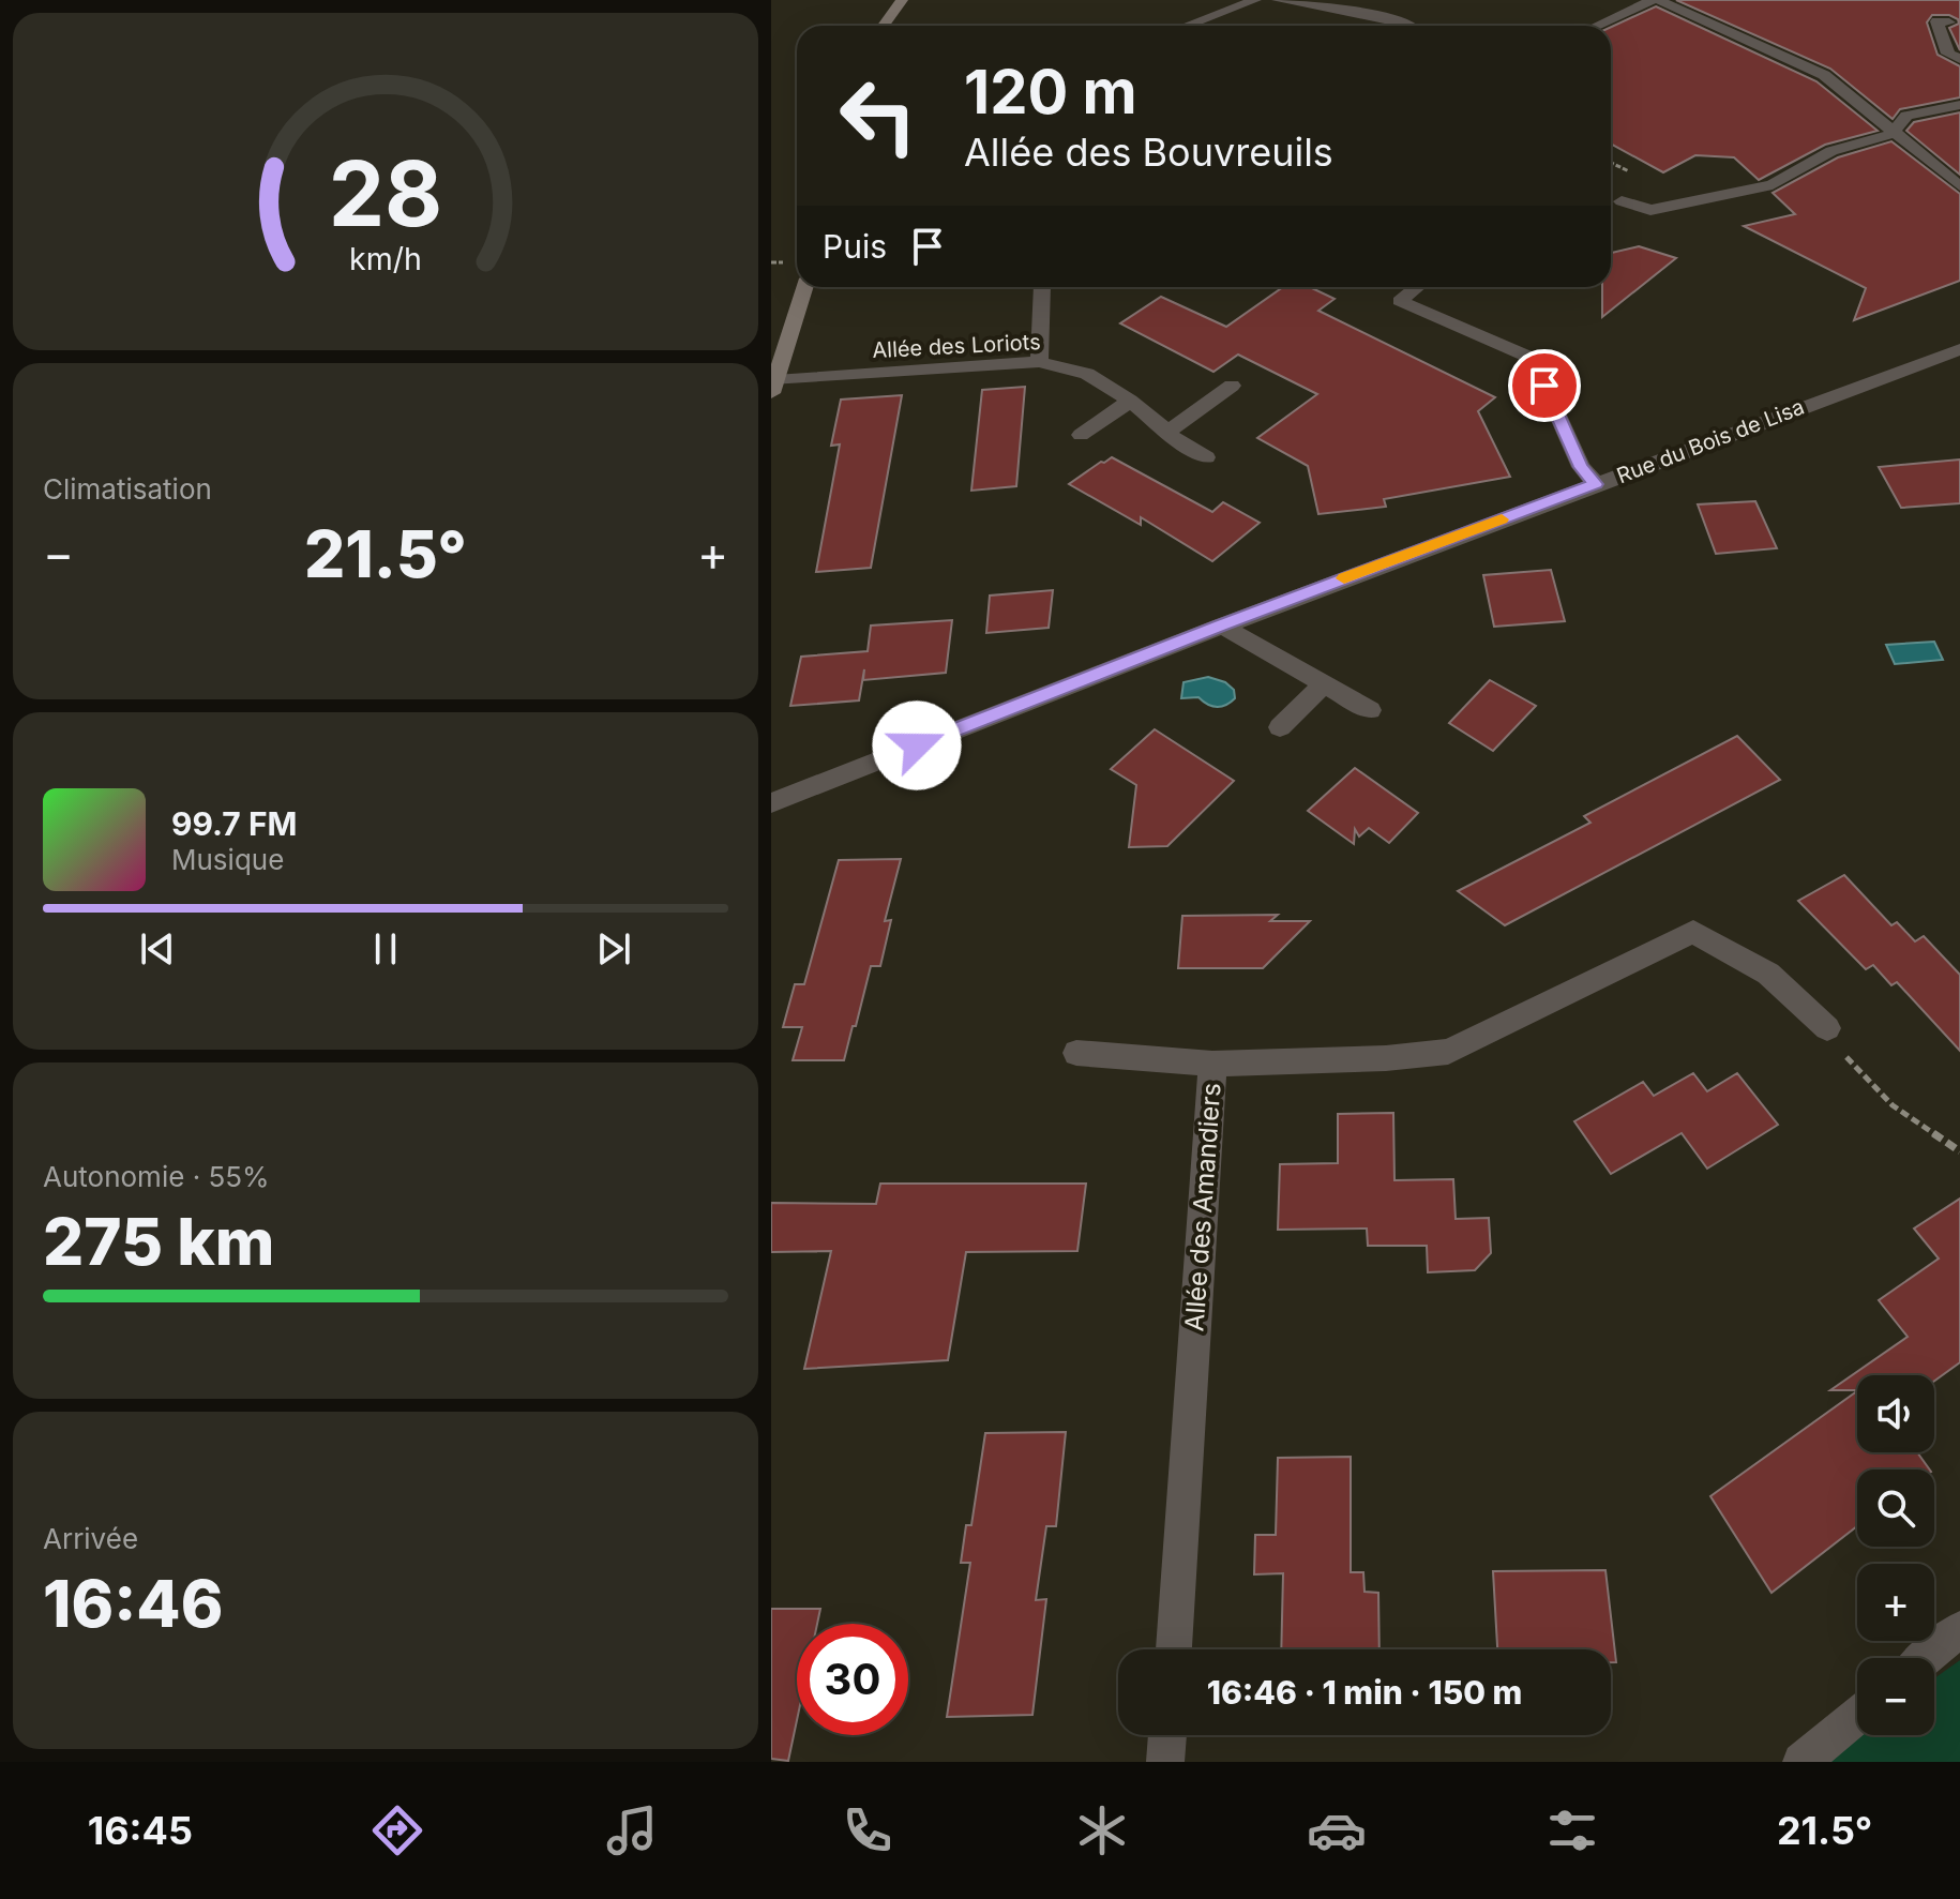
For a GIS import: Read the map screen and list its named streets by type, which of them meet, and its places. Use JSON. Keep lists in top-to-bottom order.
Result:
{
  "streets": {
    "street": ["Allée des Loriots", "Rue du Bois de Lisa", "Allée des Amandiers"]
  },
  "page": {
    "turn": ["120 m", "Allée des Bouvreuils"],
    "then": "Puis",
    "tile": [
      "Climatisation",
      ["Autonomie · 55%", "275 km"],
      ["Arrivée", "16:46"]
    ],
    "heat": ["−", "21.5°", "+"],
    "song": ["99.7 FM", "Musique"],
    "map_buttons": ["+", "−"],
    "limit": "30",
    "trip": "16:46 · 1 min · 150 m",
    "tabs": ["16:45", "21.5°"],
    "gauge": ["28", "km/h"]
  }
}
